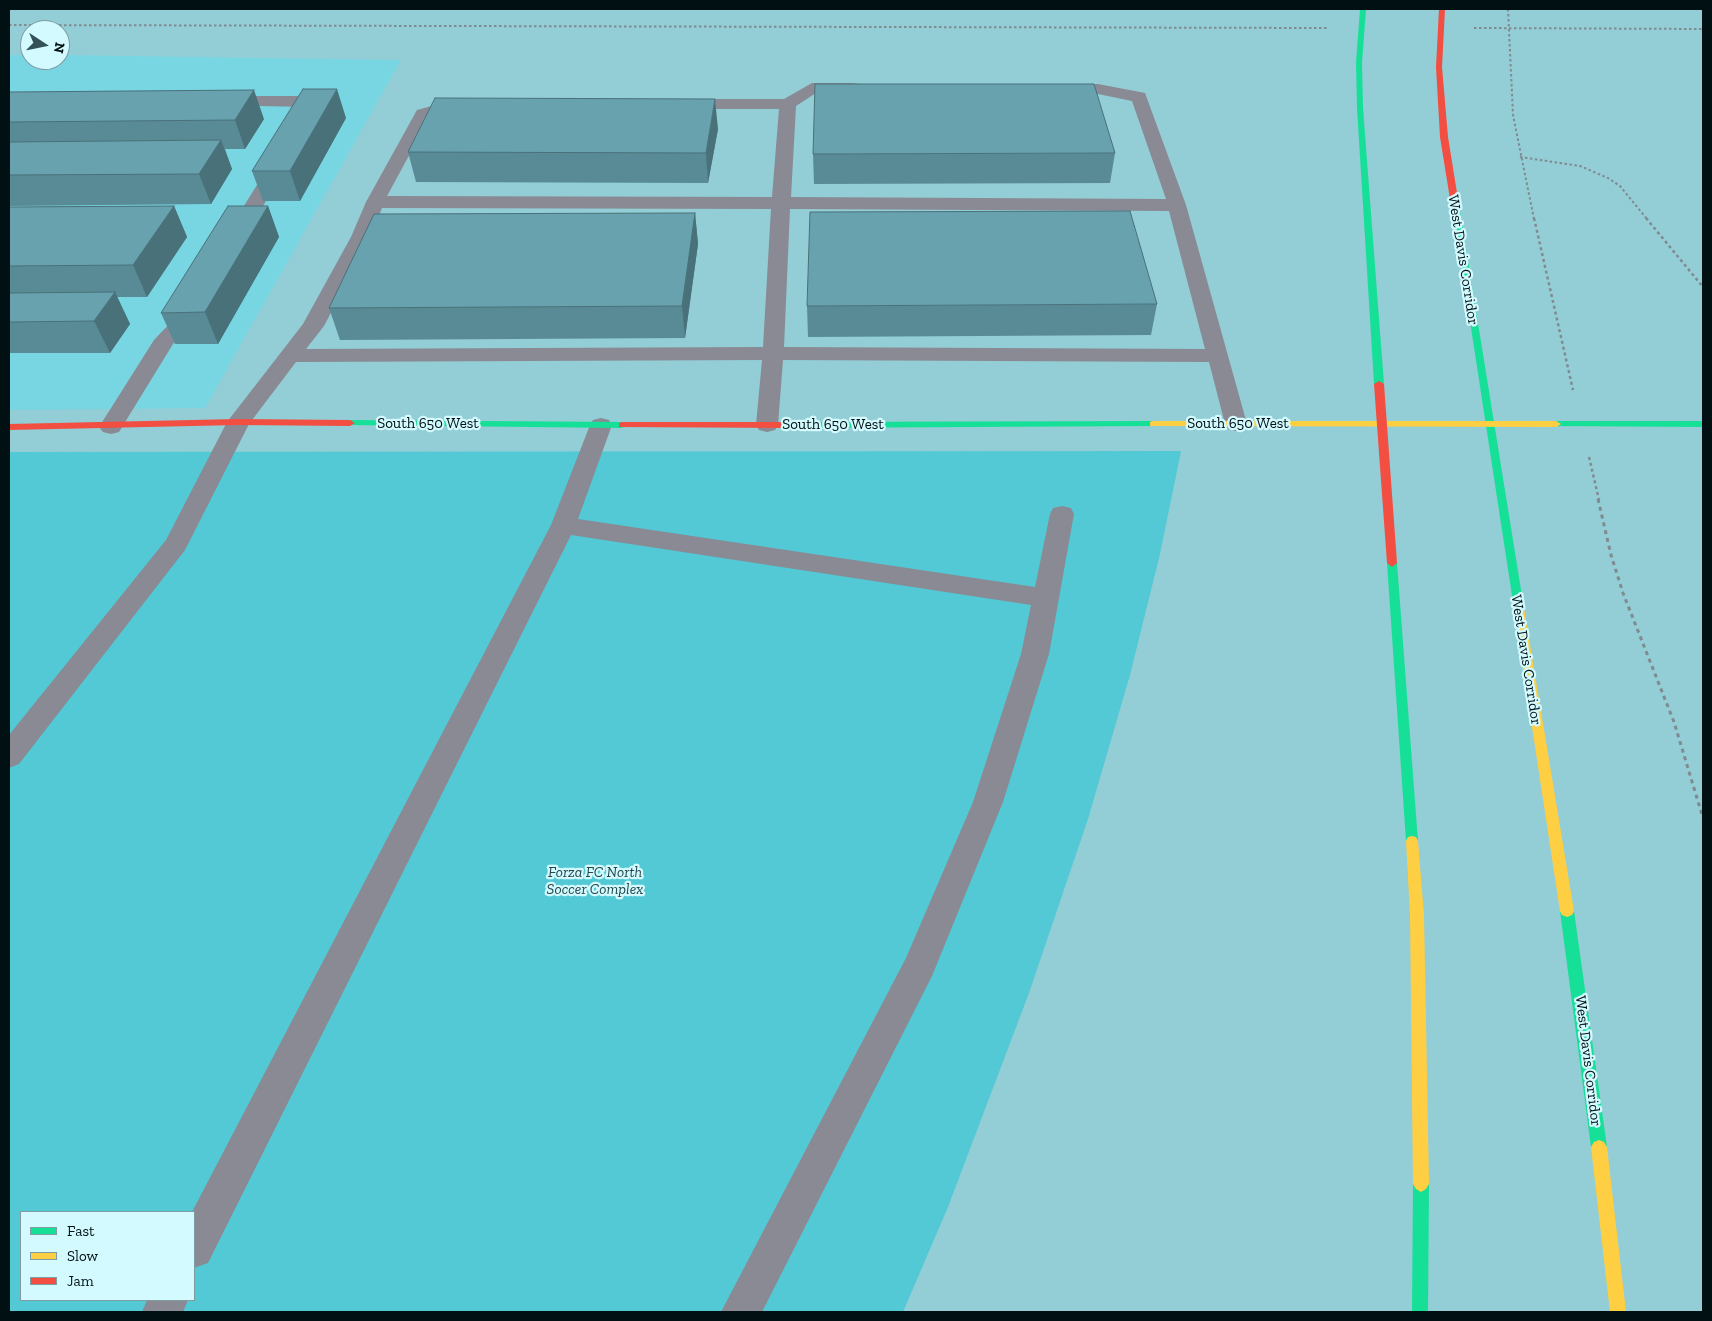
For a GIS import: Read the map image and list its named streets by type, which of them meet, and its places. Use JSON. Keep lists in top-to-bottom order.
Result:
{
  "streets": {
    "main road": ["West Davis Corridor", "South 650 West"]
  },
  "parks": ["Forza FC North Soccer Complex"],
  "legend": ["Fast", "Slow", "Jam"],
  "north": "right"
}
